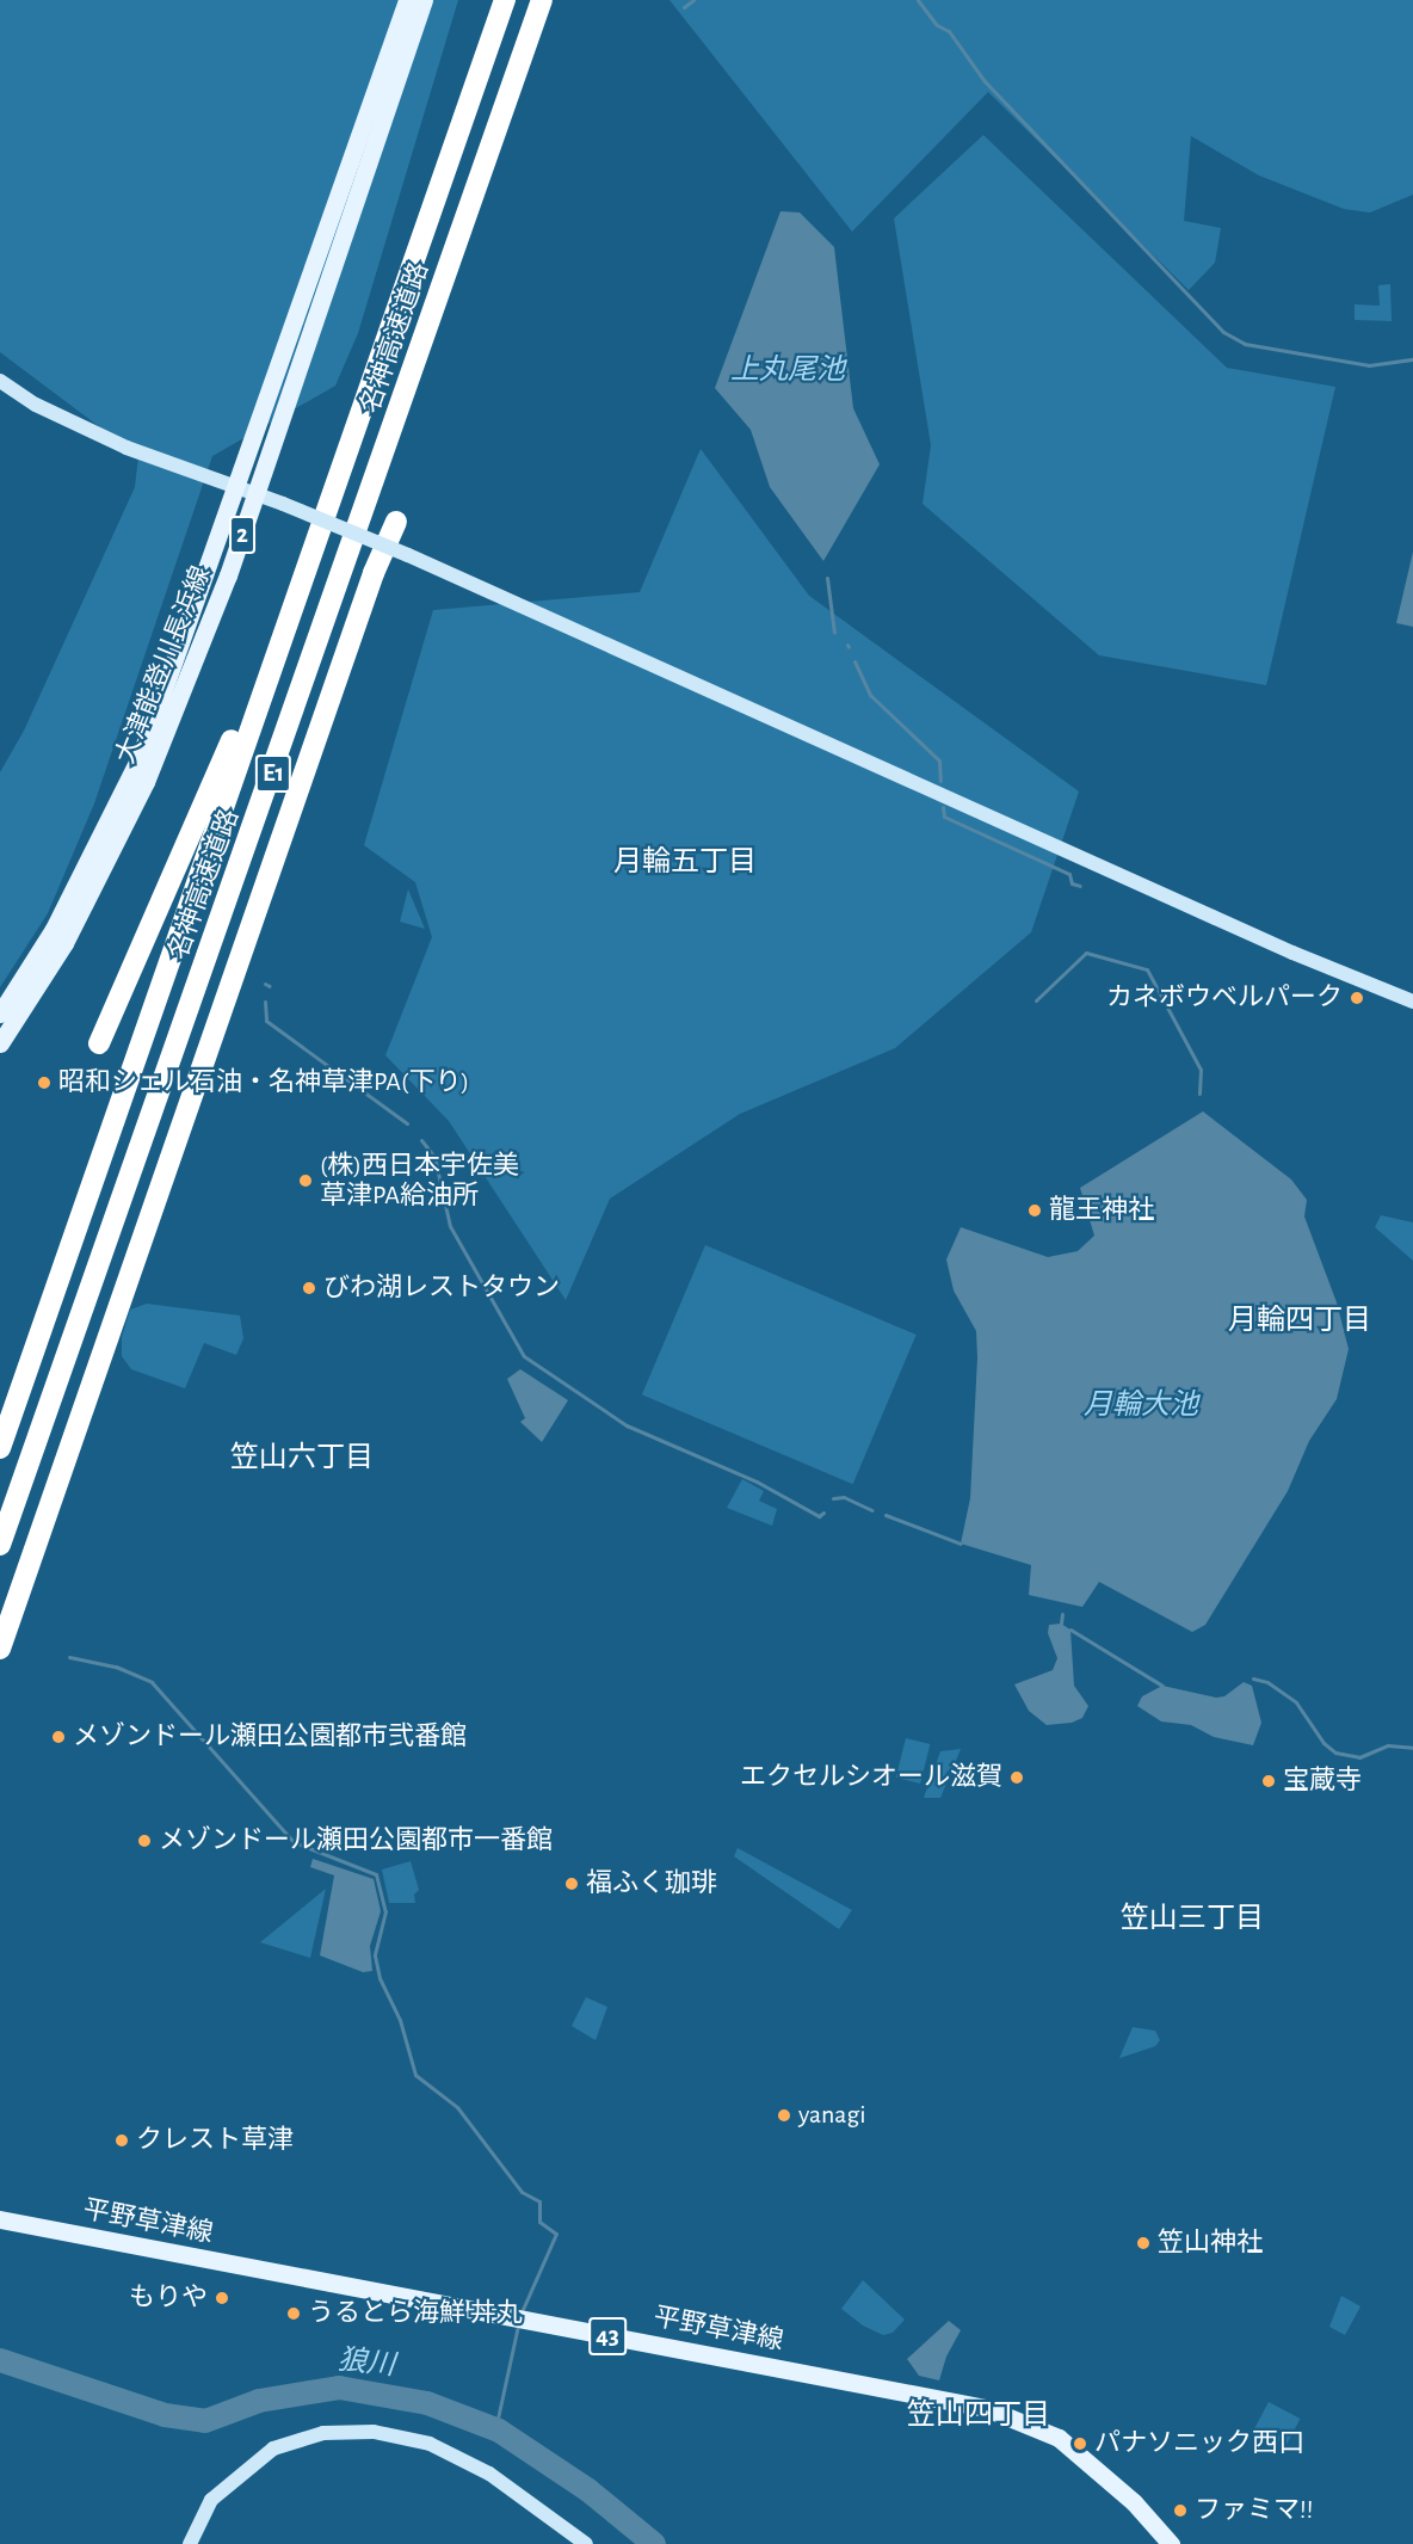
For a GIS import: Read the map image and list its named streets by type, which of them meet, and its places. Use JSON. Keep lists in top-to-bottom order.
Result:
{
  "streets": {
    "highway": ["名神高速道路", "E1"],
    "main road": [
      "2",
      "大津能登川長浜線",
      "平野草津線",
      "43"
    ]
  },
  "districts": [
    "月輪五丁目",
    "月輪四丁目",
    "笠山六丁目",
    "笠山三丁目",
    "笠山四丁目"
  ],
  "water": ["上丸尾池", "月輪大池", "狼川"],
  "places": [
    "カネボウベルパーク",
    "昭和シェル石油・名神草津PA(下り)",
    "(株)西日本宇佐美 草津PA給油所",
    "龍王神社",
    "びわ湖レストタウン",
    "メゾンドール瀬田公園都市弐番館",
    "エクセルシオール滋賀",
    "宝蔵寺",
    "メゾンドール瀬田公園都市一番館",
    "福ふく珈琲",
    "yanagi",
    "クレスト草津",
    "笠山神社",
    "もりや",
    "うるとら海鮮 丼丸",
    "パナソニック西口",
    "ファミマ!!"
  ]
}
